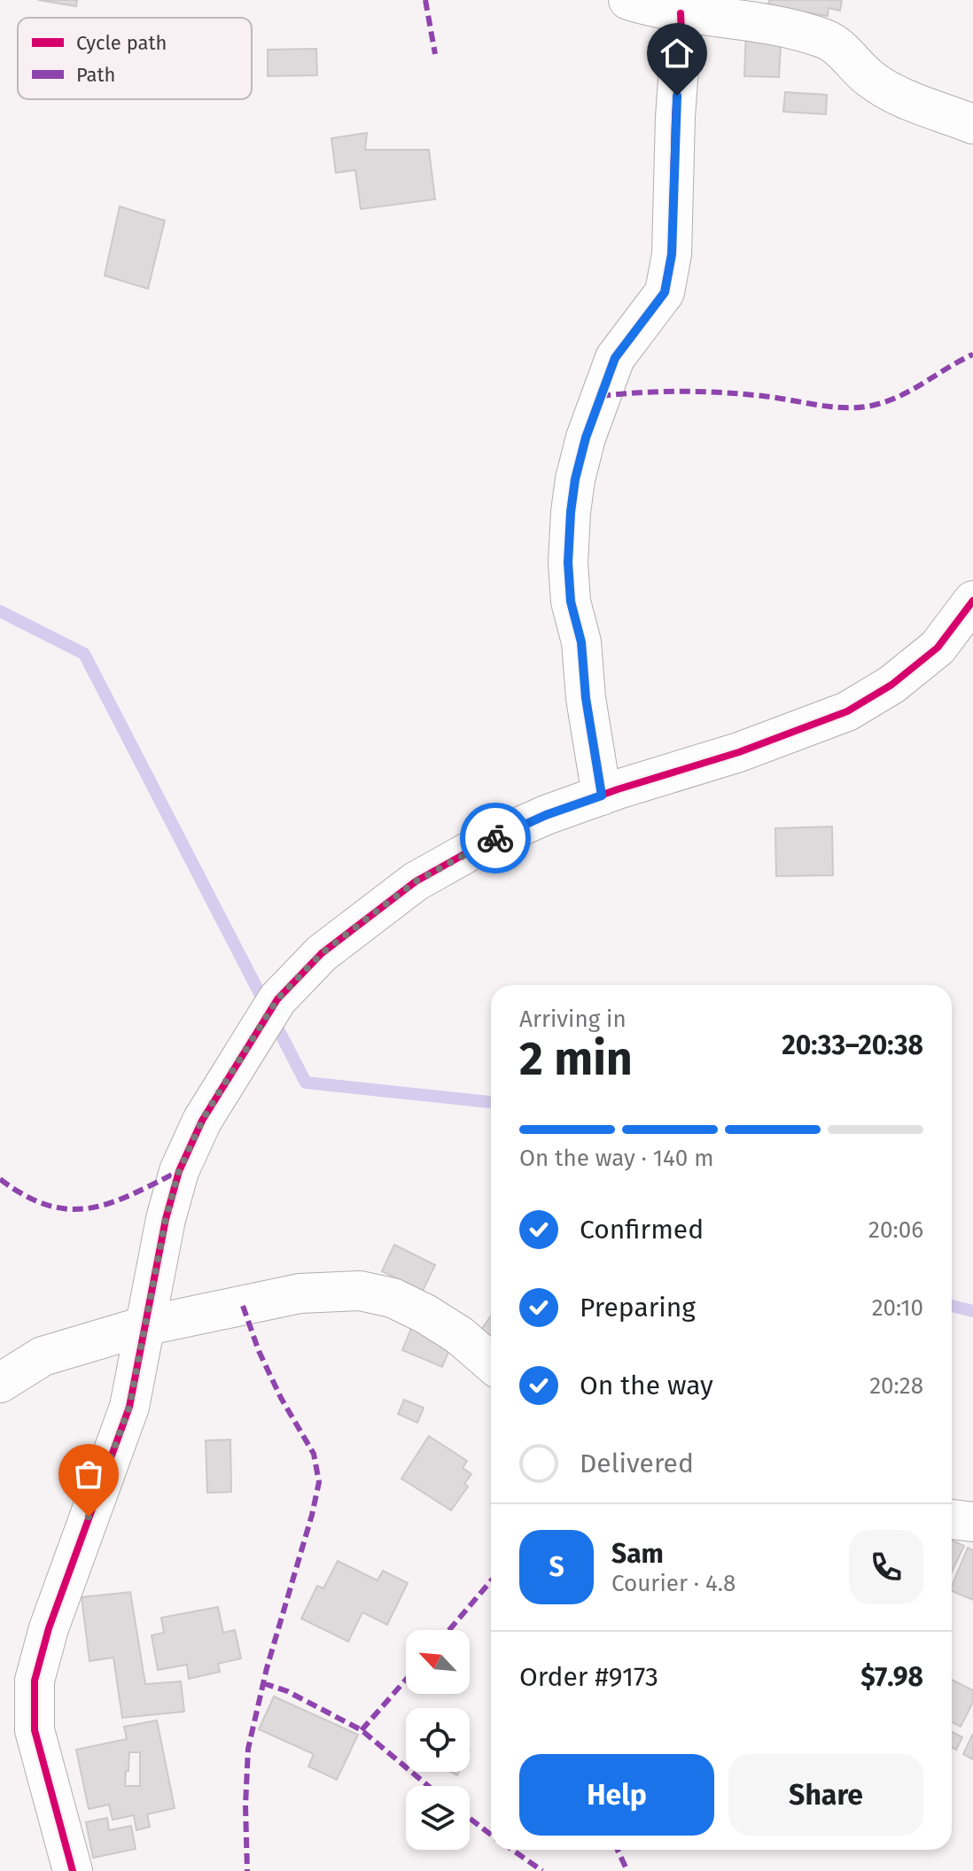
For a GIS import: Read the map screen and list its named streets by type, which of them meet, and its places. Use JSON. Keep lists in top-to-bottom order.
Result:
{
  "legend": ["Cycle path", "Path"],
  "north": "top left",
  "page": {
    "heading": ["2 min", "Arriving in", "20:33–20:38"],
    "panel": [
      "Sam",
      "Courier · 4.8",
      "Order #9173",
      "$7.98"
    ],
    "bar": "On the way · 140 m",
    "list": [
      ["Confirmed", "20:06"],
      ["Preparing", "20:10"],
      ["On the way", "20:28"],
      "Delivered"
    ],
    "round": "S",
    "buttons": ["Help", "Share"]
  }
}
